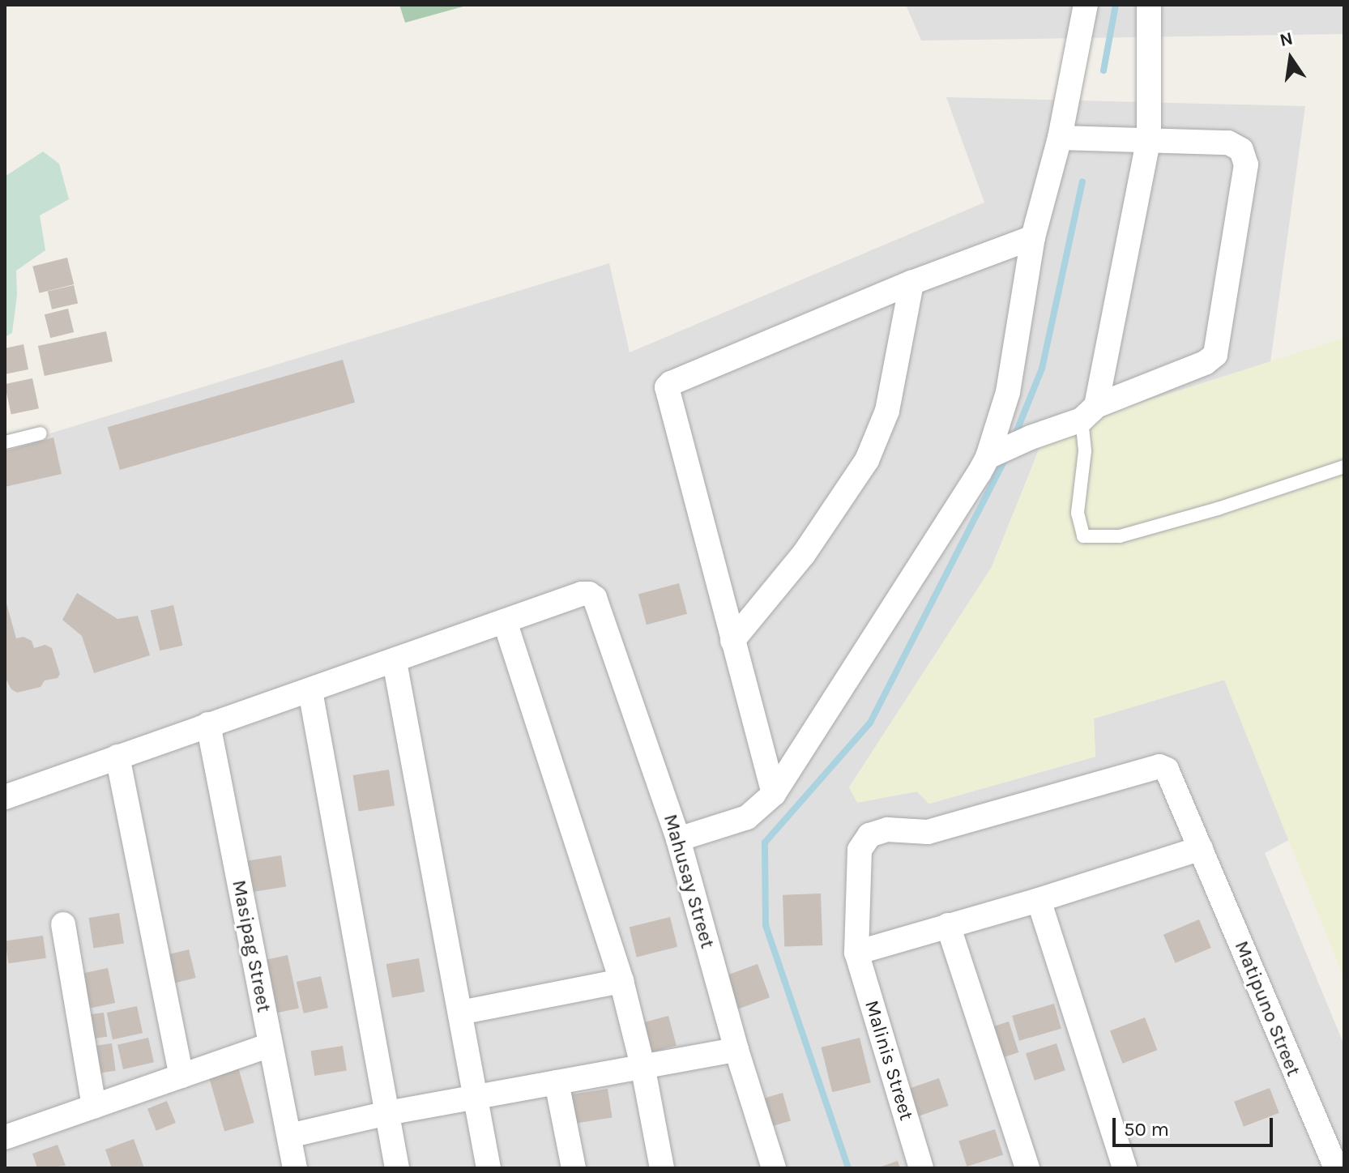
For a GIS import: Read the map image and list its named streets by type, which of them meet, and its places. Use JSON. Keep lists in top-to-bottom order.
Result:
{
  "streets": {
    "street": [
      "Mahusay Street",
      "Masipag Street",
      "Matipuno Street",
      "Malinis Street"
    ]
  },
  "crossings": [
    ["Matipuno Street", "Malinis Street"]
  ],
  "scale_bar": "50 m",
  "north": "top"
}
